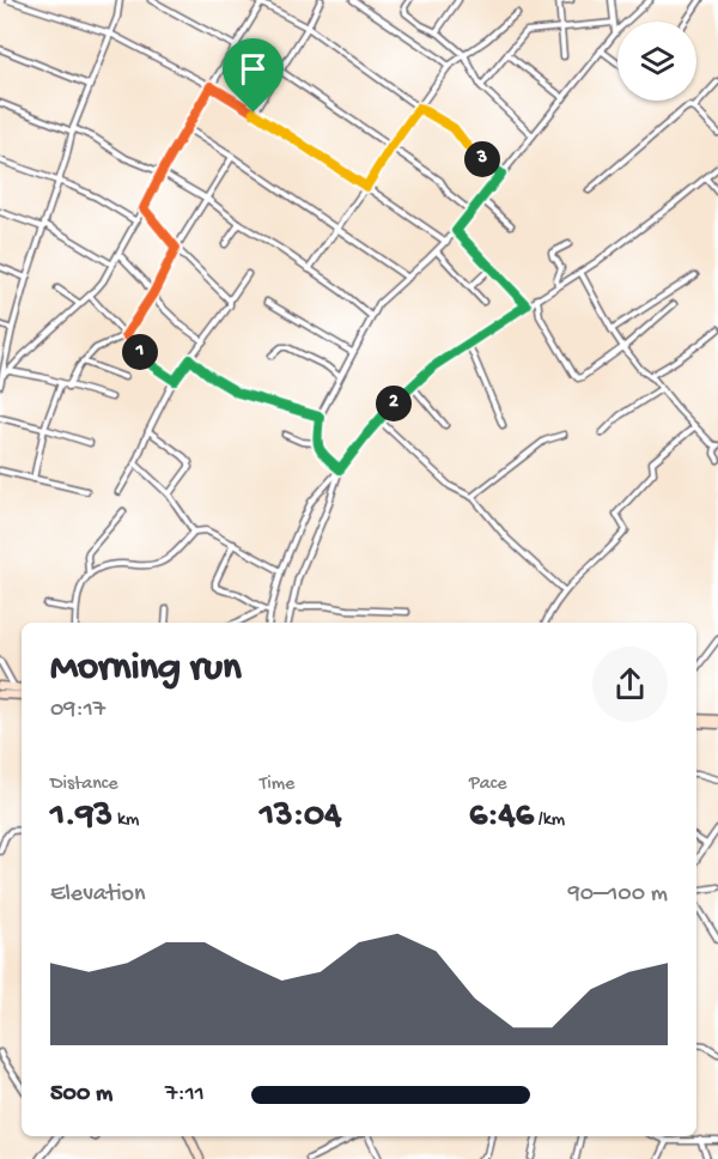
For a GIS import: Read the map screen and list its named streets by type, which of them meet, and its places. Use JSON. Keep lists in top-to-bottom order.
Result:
{
  "page": {
    "pins": ["3", "1", "2"],
    "heading": ["Morning run", "09:17"],
    "stats": [
      ["Distance", "1.93 km"],
      ["Time", "13:04"],
      ["Pace", "6:46 /km"]
    ],
    "chart": ["Elevation", "90–100 m"],
    "list": [
      {
        "name": "500 m",
        "note": "7:11"
      }
    ]
  }
}
